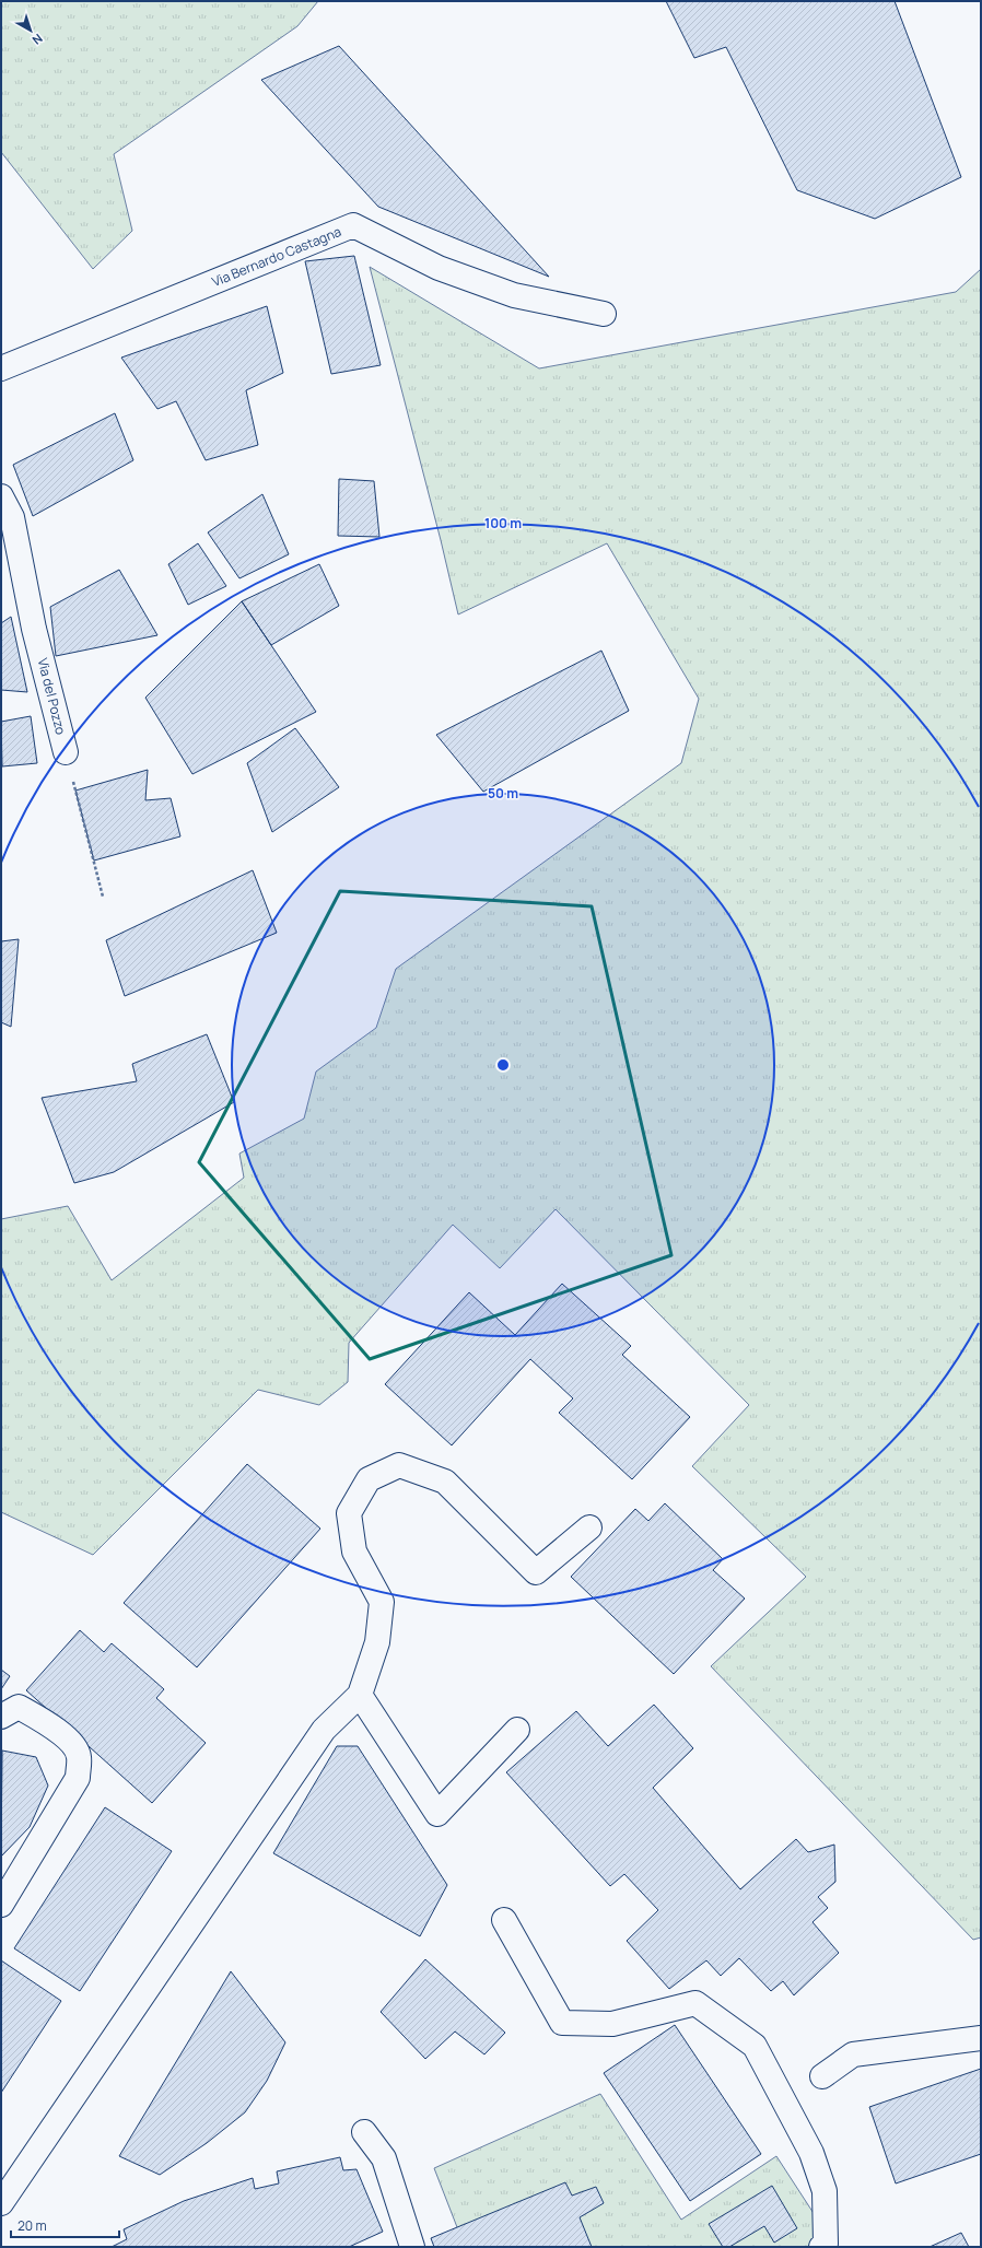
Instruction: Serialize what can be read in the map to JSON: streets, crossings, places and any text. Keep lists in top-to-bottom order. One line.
{"streets":{"street":["Via Bernardo Castagna","Via del Pozzo"]},"scale_bar":"20 m","north":"bottom right","rings":["100 m","50 m"]}
